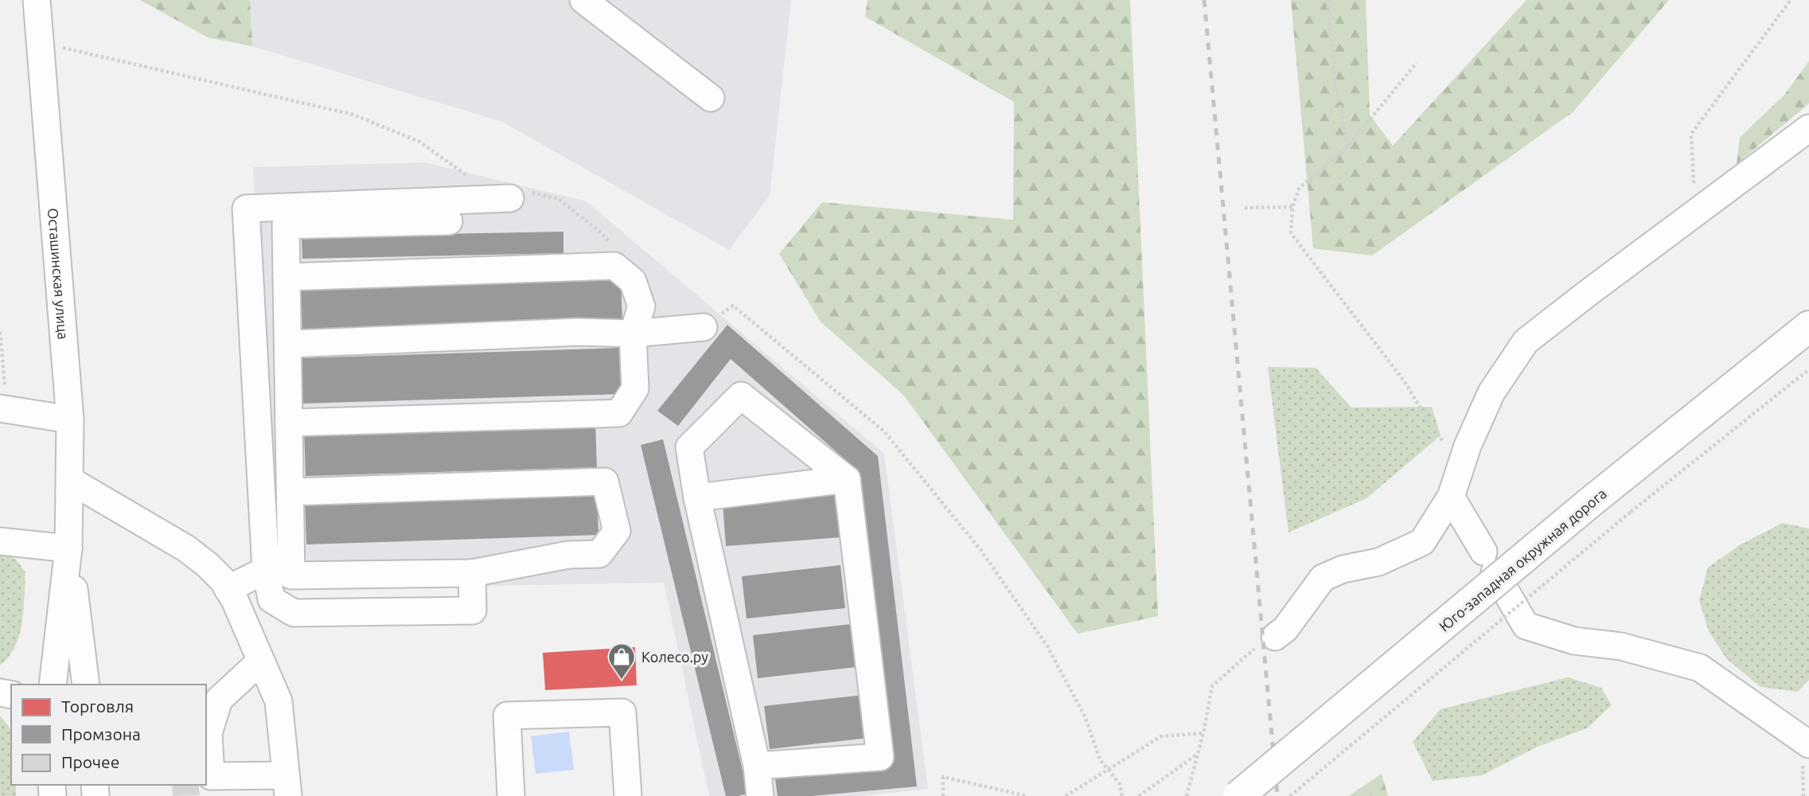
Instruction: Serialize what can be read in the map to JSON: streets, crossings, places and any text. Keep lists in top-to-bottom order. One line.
{"streets":{"highway":["Юго-западная окружная дорога"],"street":["Осташинская улица"]},"places":{"shop":["Колесо.ру"]},"legend":["Торговля","Промзона","Прочее"]}
